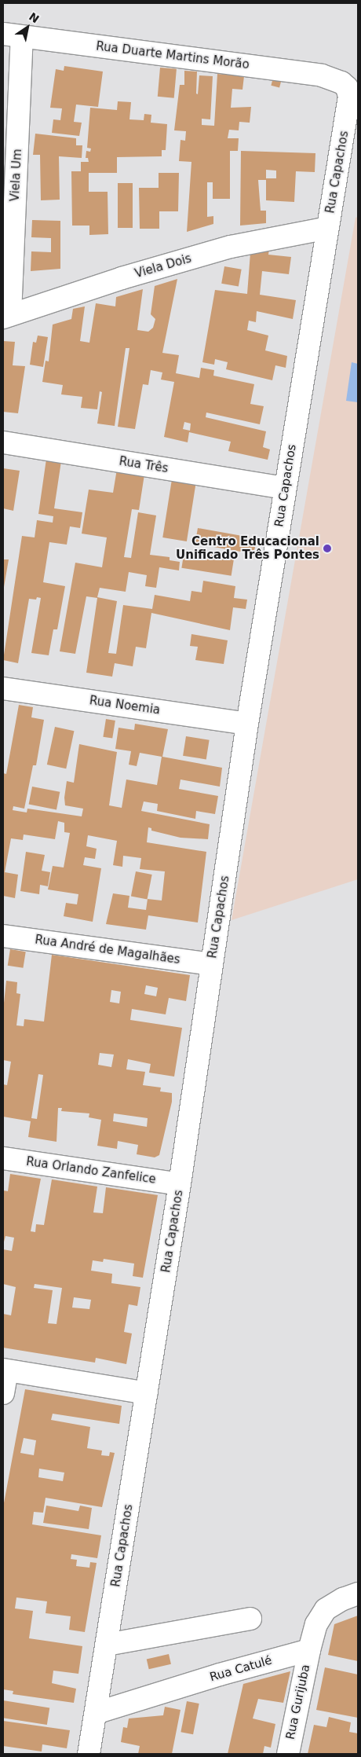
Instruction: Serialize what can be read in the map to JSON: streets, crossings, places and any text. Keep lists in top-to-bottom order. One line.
{"streets":{"street":["Rua Duarte Martins Morão","Rua Capachos","Viela Um","Viela Dois","Rua Três","Rua Noemia","Rua André de Magalhães","Rua Orlando Zanfelice","Rua Catulé","Rua Gurijuba"]},"crossings":[["Rua Duarte Martins Morão","Rua Capachos"],["Rua Duarte Martins Morão","Viela Um"],["Rua Capachos","Viela Dois"],["Rua Capachos","Rua Três"],["Rua Capachos","Rua Noemia"],["Rua Capachos","Rua André de Magalhães"],["Rua Capachos","Rua Orlando Zanfelice"],["Rua Capachos","Rua Catulé"],["Viela Um","Viela Dois"],["Rua Catulé","Rua Gurijuba"]],"places":["Centro Educacional Unificado Três Pontes"],"north":"top right"}
